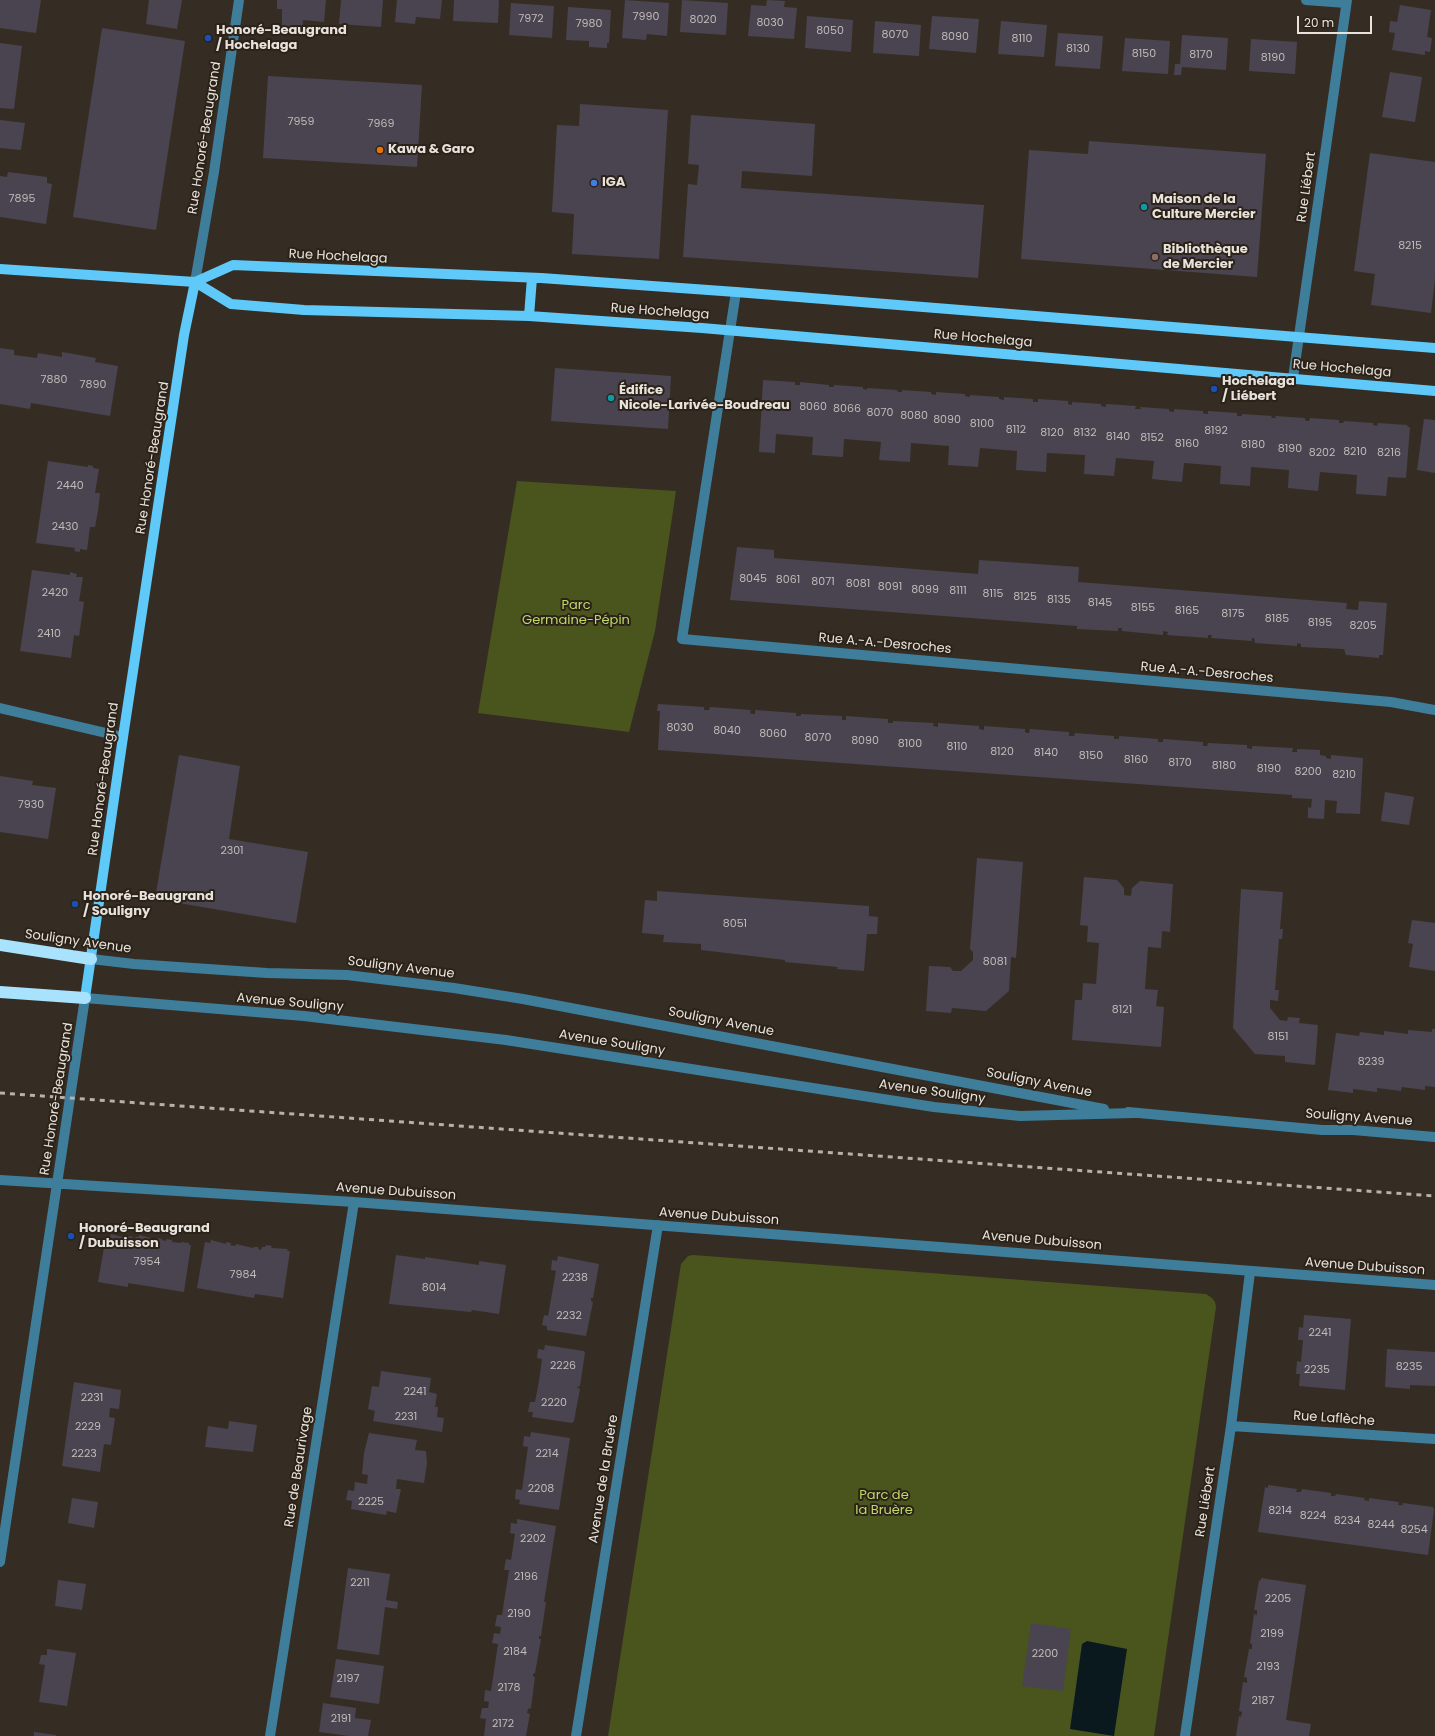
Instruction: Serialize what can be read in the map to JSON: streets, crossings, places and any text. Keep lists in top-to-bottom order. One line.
{"streets":{"highway":["Souligny Avenue"],"main road":["Rue Honoré-Beaugrand","Rue Hochelaga"],"street":["Rue Liébert","Rue A.-A.-Desroches","Avenue Souligny","Avenue Dubuisson","Rue Laflèche","Rue de Beaurivage","Avenue de la Bruère"]},"crossings":[["Rue Honoré-Beaugrand","Rue Hochelaga"],["Rue Honoré-Beaugrand","Souligny Avenue"],["Rue Honoré-Beaugrand","Avenue Souligny"],["Rue Honoré-Beaugrand","Avenue Dubuisson"],["Rue Liébert","Rue Hochelaga"],["Rue Liébert","Avenue Dubuisson"],["Rue Liébert","Rue Laflèche"],["Rue Hochelaga","Rue A.-A.-Desroches"],["Souligny Avenue","Avenue Souligny"],["Avenue Dubuisson","Rue de Beaurivage"],["Avenue Dubuisson","Avenue de la Bruère"]],"parks":["Parc Germaine-Pépin","Parc de la Bruère"],"places":["Honoré-Beaugrand / Hochelaga","Kawa & Garo","IGA","Maison de la Culture Mercier","Bibliothèque de Mercier","Hochelaga / Liébert","Édifice Nicole-Larivée-Boudreau","Honoré-Beaugrand / Souligny","Honoré-Beaugrand / Dubuisson"],"house_numbers":["7990","7972","8020","8030","7980","8050","8070","8090","8110","8130","8150","8170","8190","7959","7969","7895","8215","7880","7890","8060","8066","8070","8080","8090","8100","8112","8192","8120","8132","8140","8152","8160","8180","8190","8210","8202","8216","2440","2430","8045","8061","8071","8081","8091","8099","8111","2420","8115","8125","8135","8145","8155","8165","8175","8185","8195","8205","2410","8030","8040","8060","8070","8090","8100","8110","8120","8140","8150","8160","8170","8180","8190","8200","8210","7930","2301","8051","8081","8121","8151","8239","7954","7984","2238","8014","2232","2241","2226","8235","2235","2241","2231","2220","2231","2229","2223","2214","2208","2225","8214","8224","8234","8244","8254","2202","2196","2211","2205","2190","2199","2184","2200","2193","2197","2178","2187","2191","2172"],"scale_bar":"20 m"}
